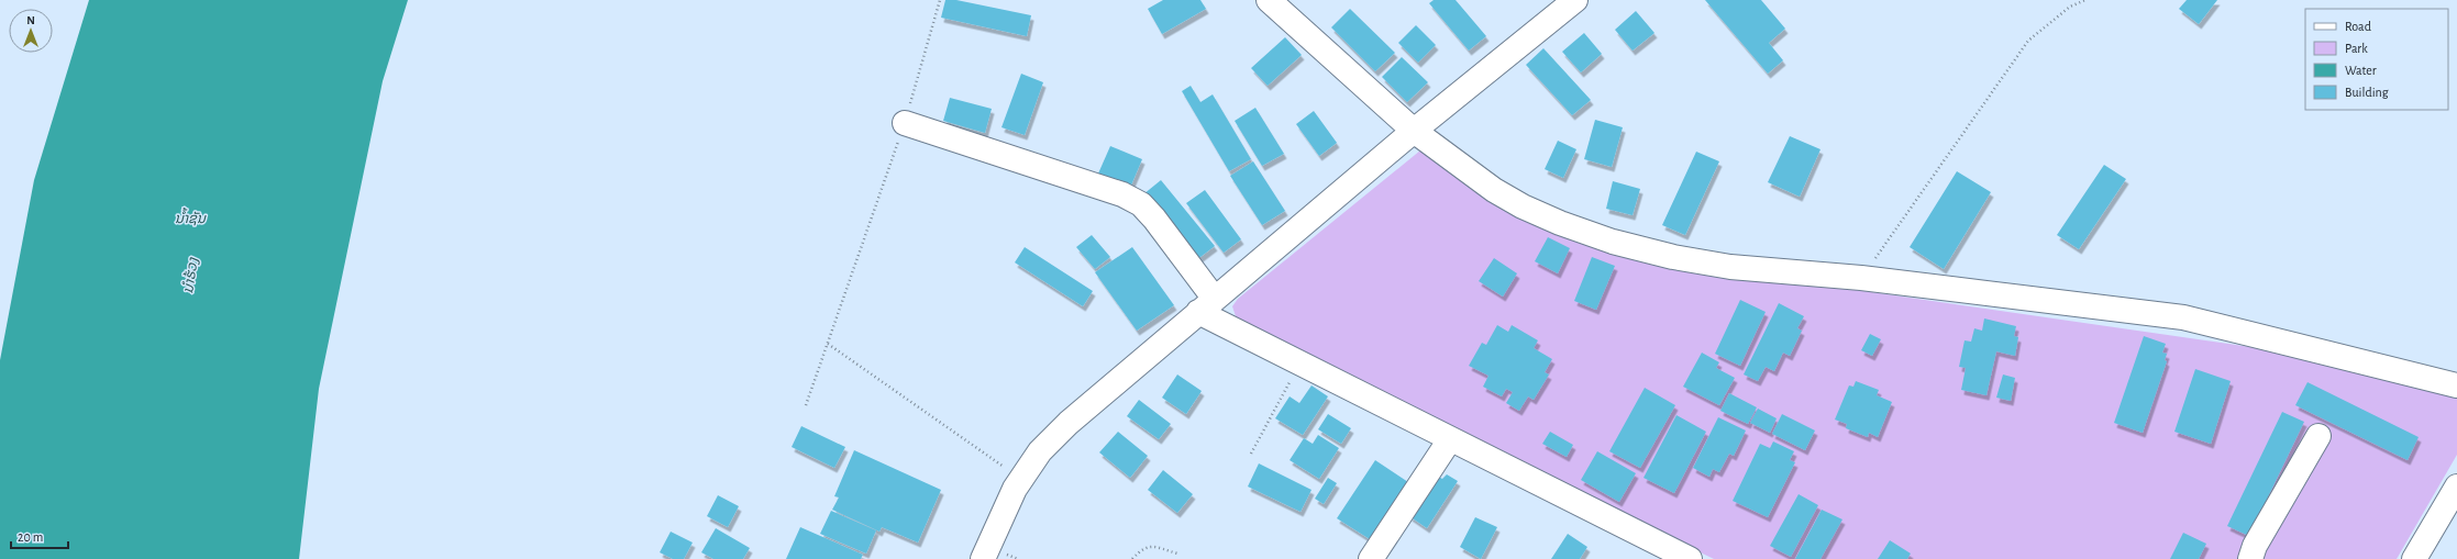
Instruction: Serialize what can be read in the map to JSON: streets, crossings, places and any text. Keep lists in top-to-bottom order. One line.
{"water":["ນ້ຳຊັນ","ນຳ້ຮວງ"],"legend":["Road","Park","Water","Building"],"scale_bar":"20 m","north":"top"}
